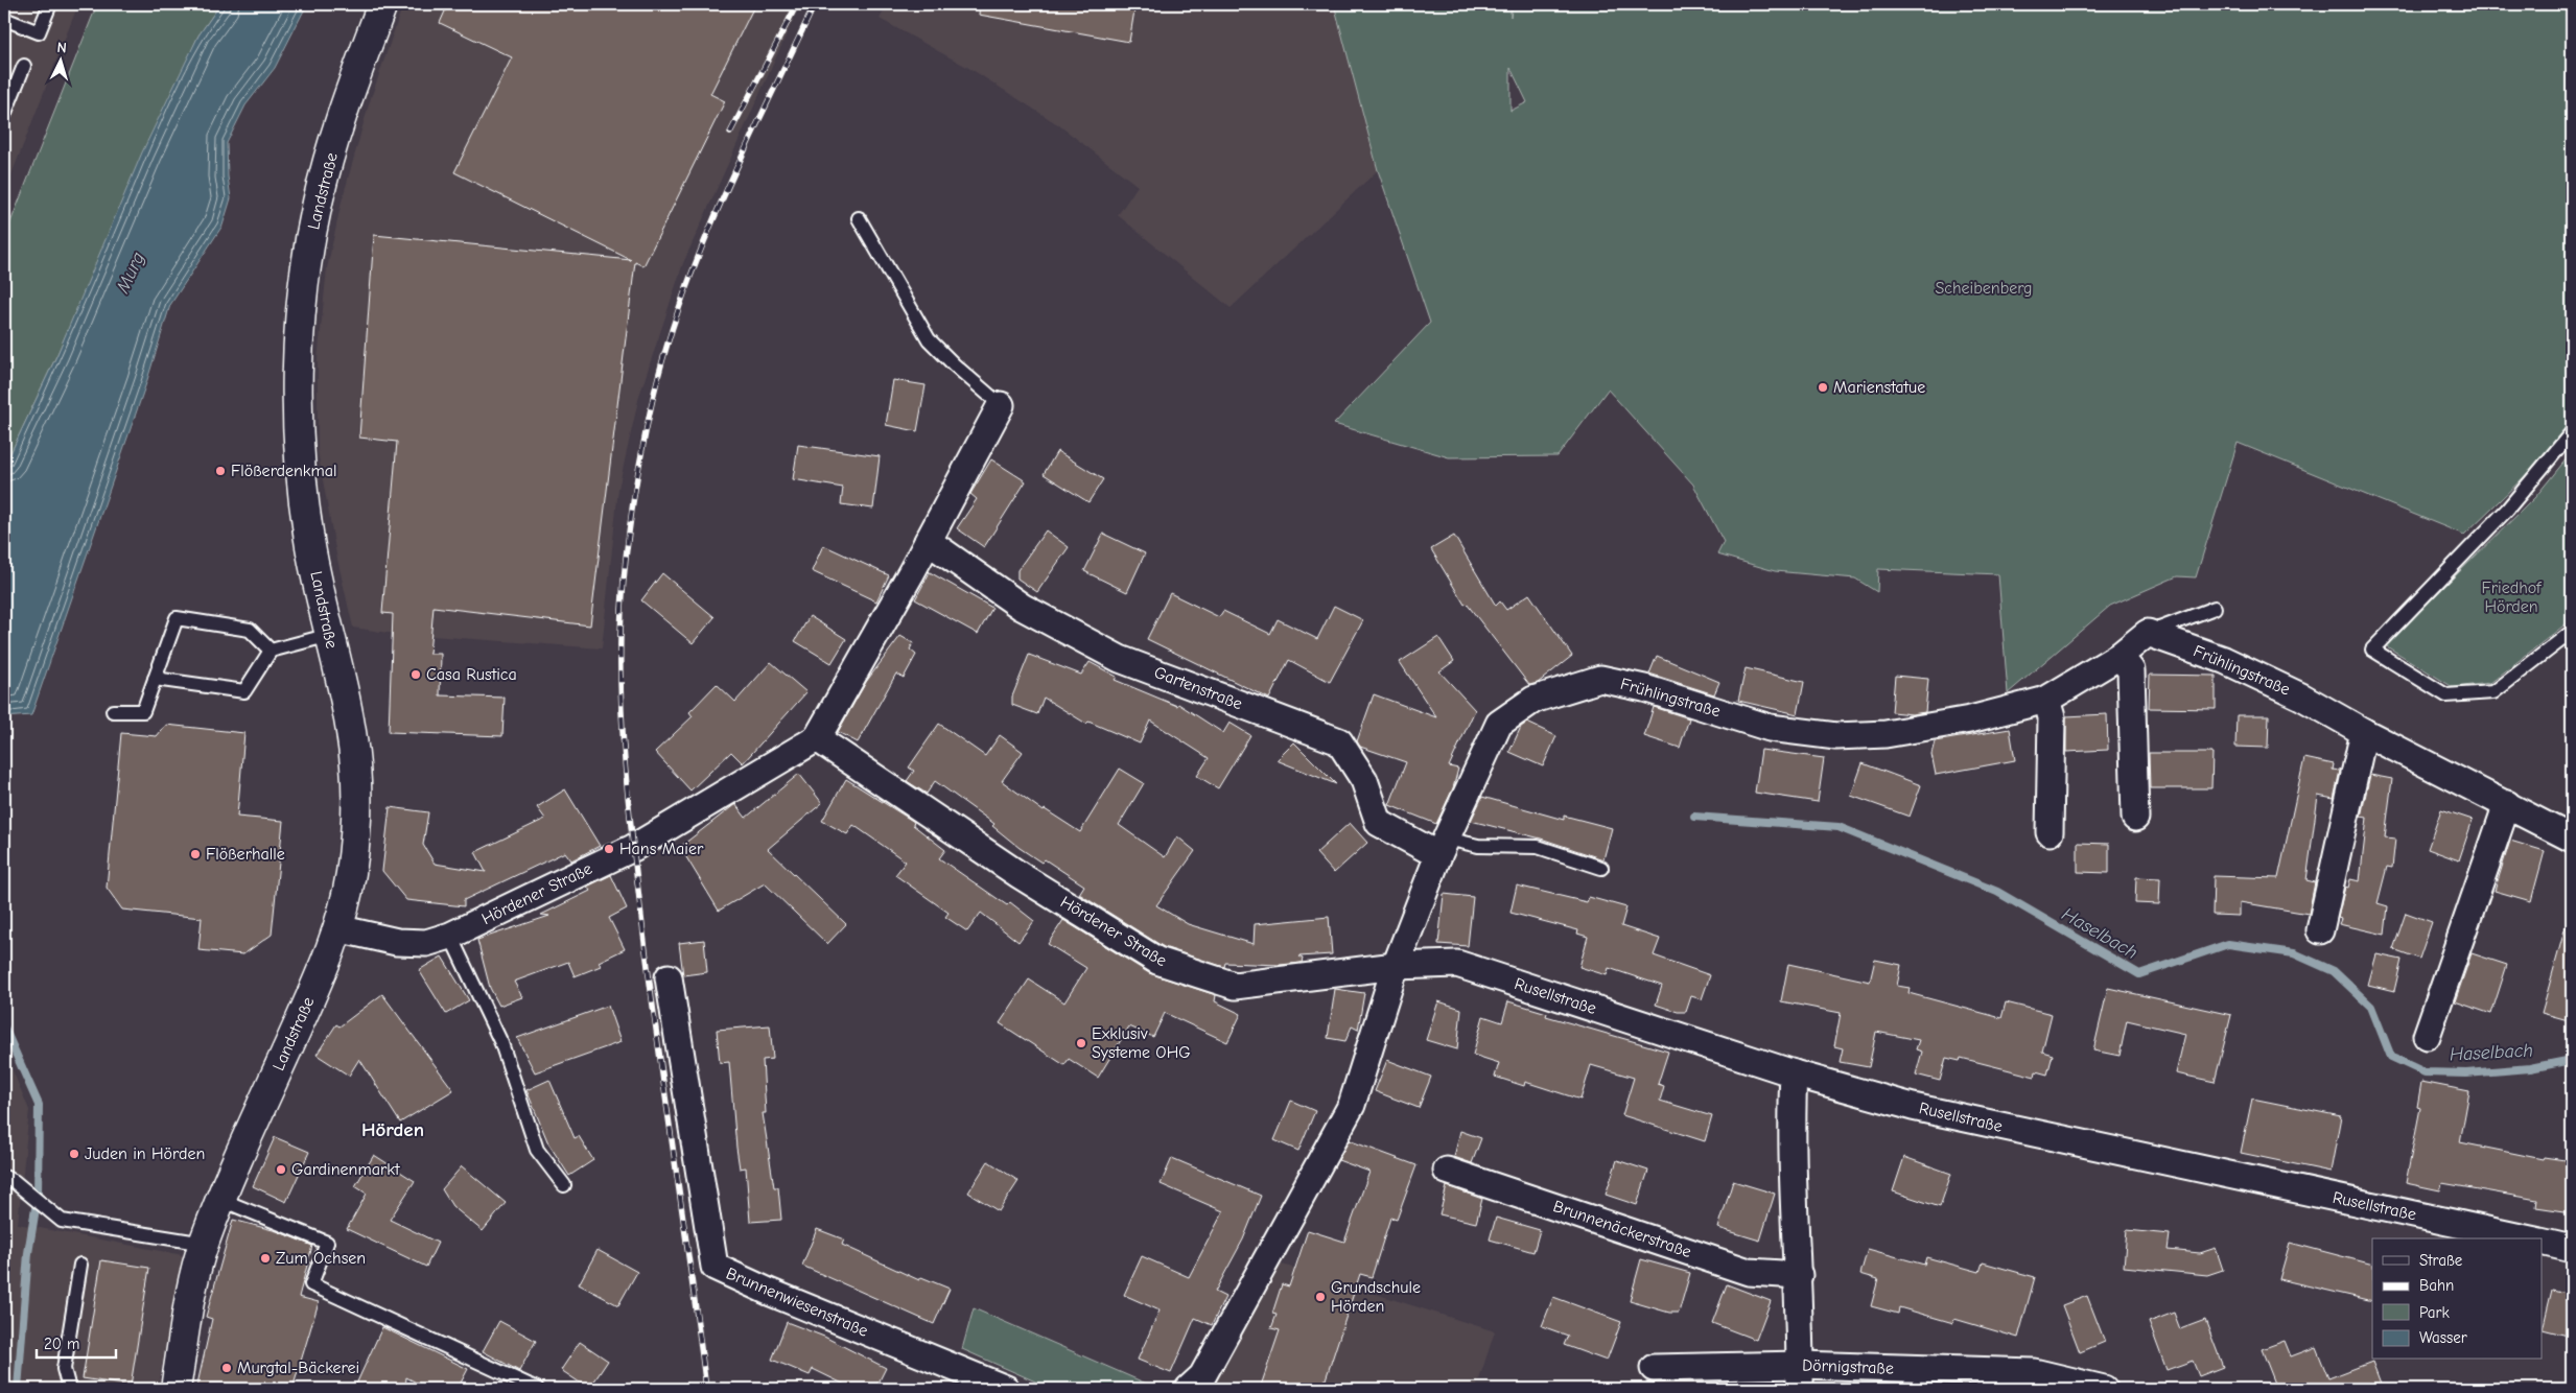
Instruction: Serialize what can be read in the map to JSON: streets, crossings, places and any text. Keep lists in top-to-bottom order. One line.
{"streets":{"street":["Landstraße","Frühlingstraße","Gartenstraße","Hördener Straße","Rusellstraße","Brunnenäckerstraße","Brunnenwiesenstraße","Dörnigstraße"]},"crossings":[["Landstraße","Hördener Straße"],["Frühlingstraße","Gartenstraße"],["Frühlingstraße","Hördener Straße"],["Frühlingstraße","Rusellstraße"],["Hördener Straße","Rusellstraße"]],"districts":["Hörden"],"water":["Murg","Haselbach"],"parks":["Scheibenberg","Friedhof Hörden"],"places":["Marienstatue","Flößerdenkmal","Casa Rustica","Hans Maier","Flößerhalle","Exklusiv Systeme OHG","Juden in Hörden","Gardinenmarkt","Zum Ochsen","Grundschule Hörden","Murgtal-Bäckerei"],"legend":["Straße","Bahn","Park","Wasser"],"scale_bar":"20 m","north":"top"}
